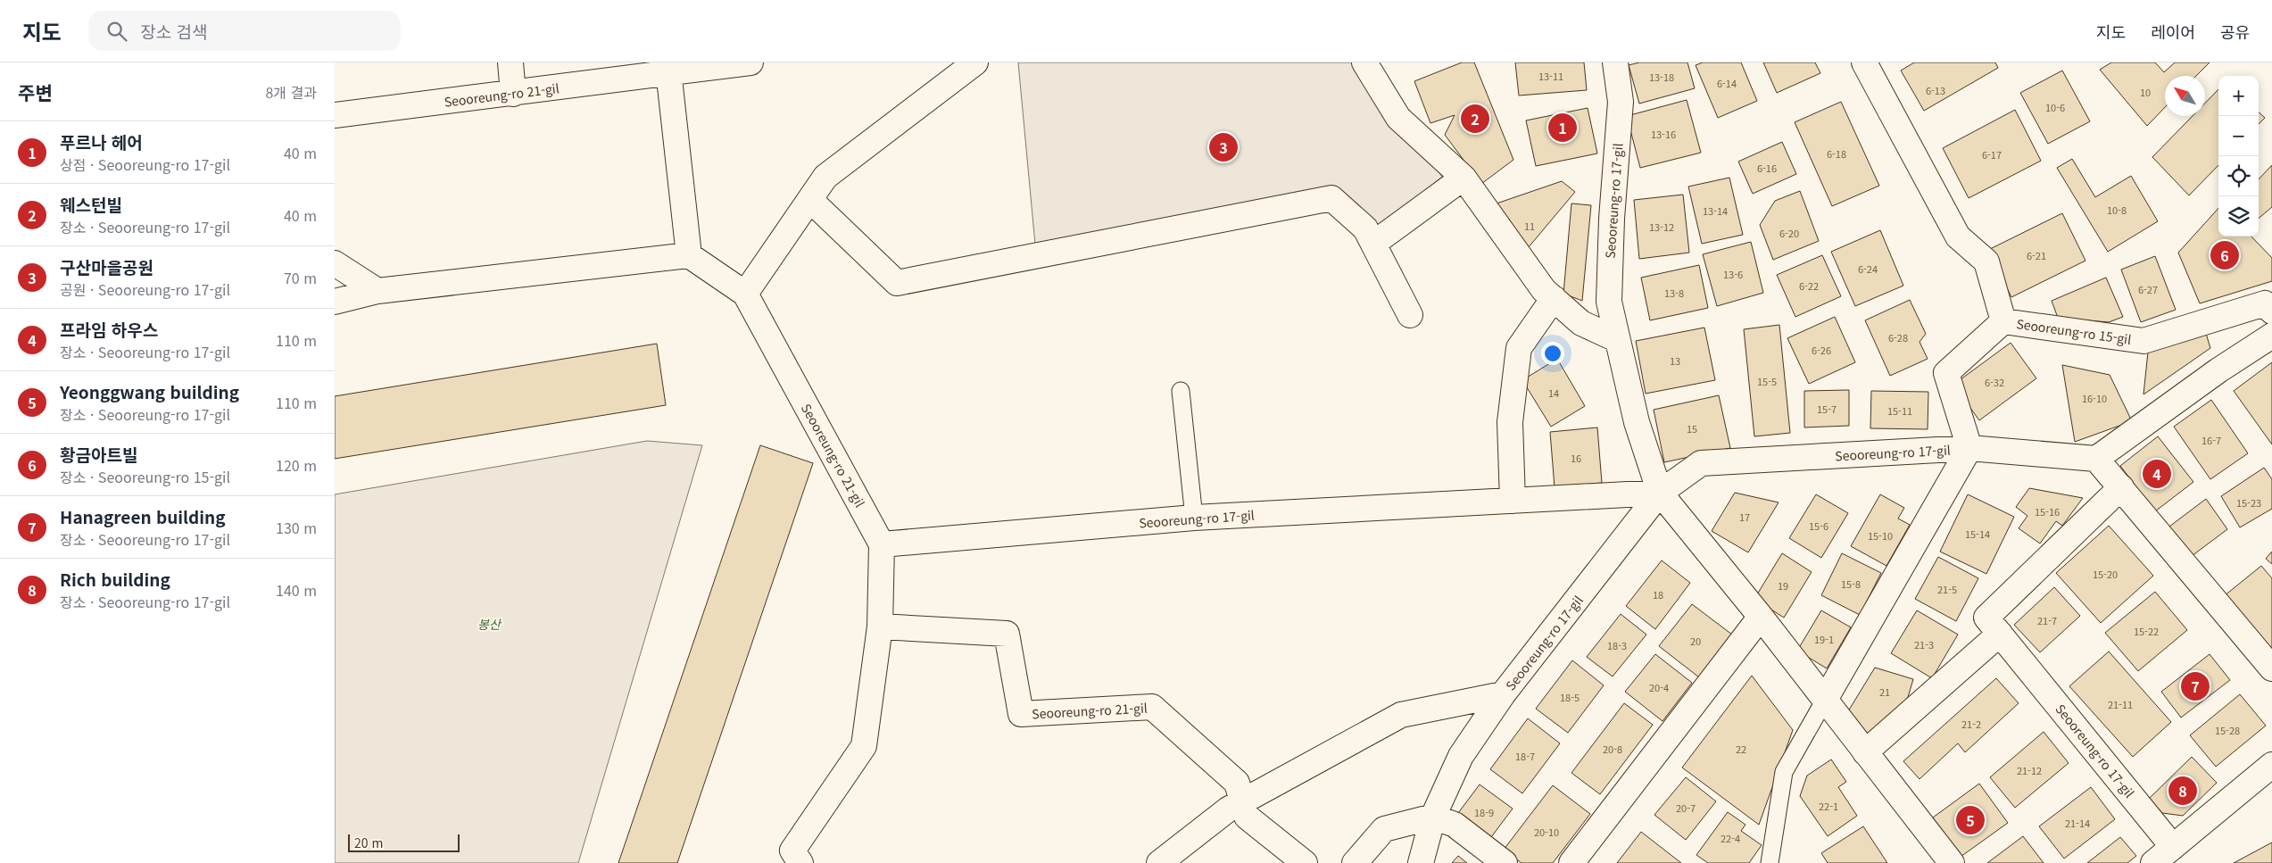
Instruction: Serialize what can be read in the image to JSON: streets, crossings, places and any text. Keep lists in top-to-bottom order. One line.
{"streets":{"street":["Seooreung-ro 21-gil","Seooreung-ro 17-gil","Seooreung-ro 15-gil"]},"crossings":[["Seooreung-ro 21-gil","Seooreung-ro 17-gil"]],"parks":["봉산"],"house_numbers":["13-11","13-18","6-14","6-13","10","10-6","13-16","6-18","6-17","6-16","10-8","13-14","11","13-12","6-20","6-21","6-24","13-6","6-22","6-27","13-8","6-28","6-26","13","15-5","6-32","14","16-10","15-7","15-11","15","16-7","16","15-23","15-16","17","15-6","15-14","15-10","15-20","15-8","19","21-5","18","21-7","15-22","19-1","20","21-3","18-3","20-4","21","18-5","21-11","21-2","15-28","20-8","22","18-7","21-12","22-1","20-7","18-9","21-14","20-10","22-4"],"scale_bar":"20 m","north":"top left","page":{"header":"지도","search":"장소 검색","nav":["지도","레이어","공유"],"heading":["주변","8개 결과"],"map_buttons":["+","−"],"pins":["2","1","3","6","4","7","8","5"],"list":[{"mark":"1","name":"푸르나 헤어","note":"상점 · Seooreung-ro 17-gil","value":"40 m"},{"mark":"2","name":"웨스턴빌","note":"장소 · Seooreung-ro 17-gil","value":"40 m"},{"mark":"3","name":"구산마을공원","note":"공원 · Seooreung-ro 17-gil","value":"70 m"},{"mark":"4","name":"프라임 하우스","note":"장소 · Seooreung-ro 17-gil","value":"110 m"},{"mark":"5","name":"Yeonggwang building","note":"장소 · Seooreung-ro 17-gil","value":"110 m"},{"mark":"6","name":"황금아트빌","note":"장소 · Seooreung-ro 15-gil","value":"120 m"},{"mark":"7","name":"Hanagreen building","note":"장소 · Seooreung-ro 17-gil","value":"130 m"},{"mark":"8","name":"Rich building","note":"장소 · Seooreung-ro 17-gil","value":"140 m"}],"scale":"20 m"}}
